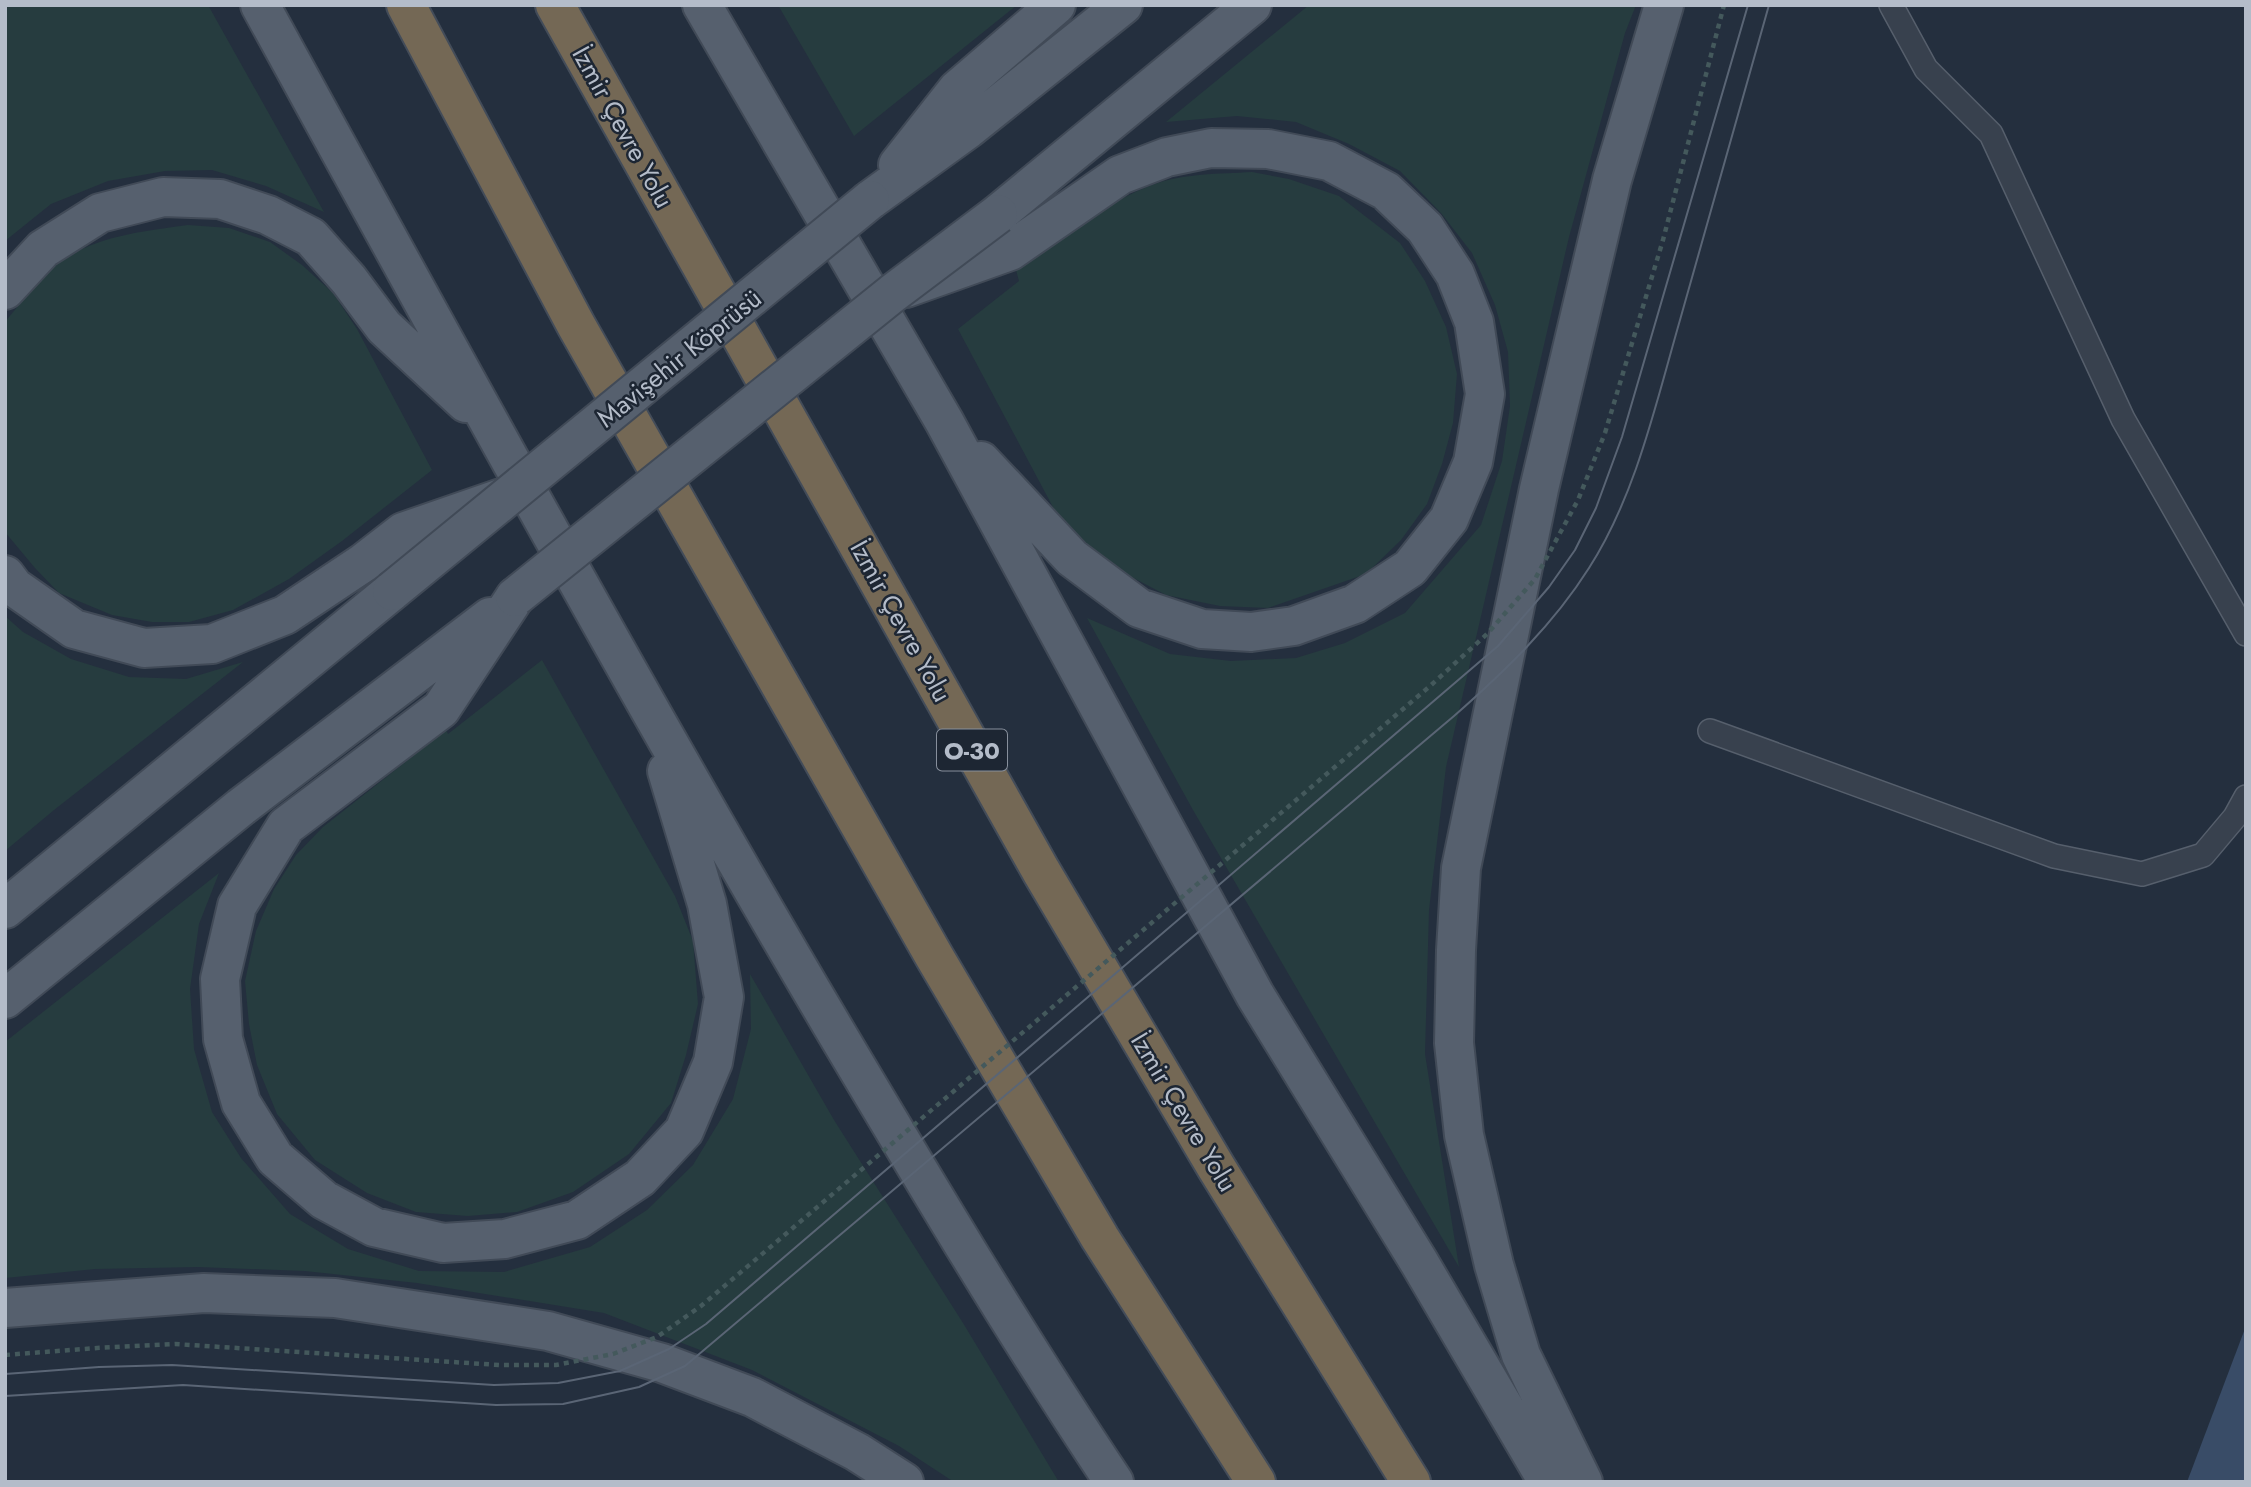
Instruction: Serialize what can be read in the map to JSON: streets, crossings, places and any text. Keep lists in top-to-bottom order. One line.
{"streets":{"highway":["İzmir Çevre Yolu","O-30"],"main road":["Mavişehir Köprüsü"]}}
